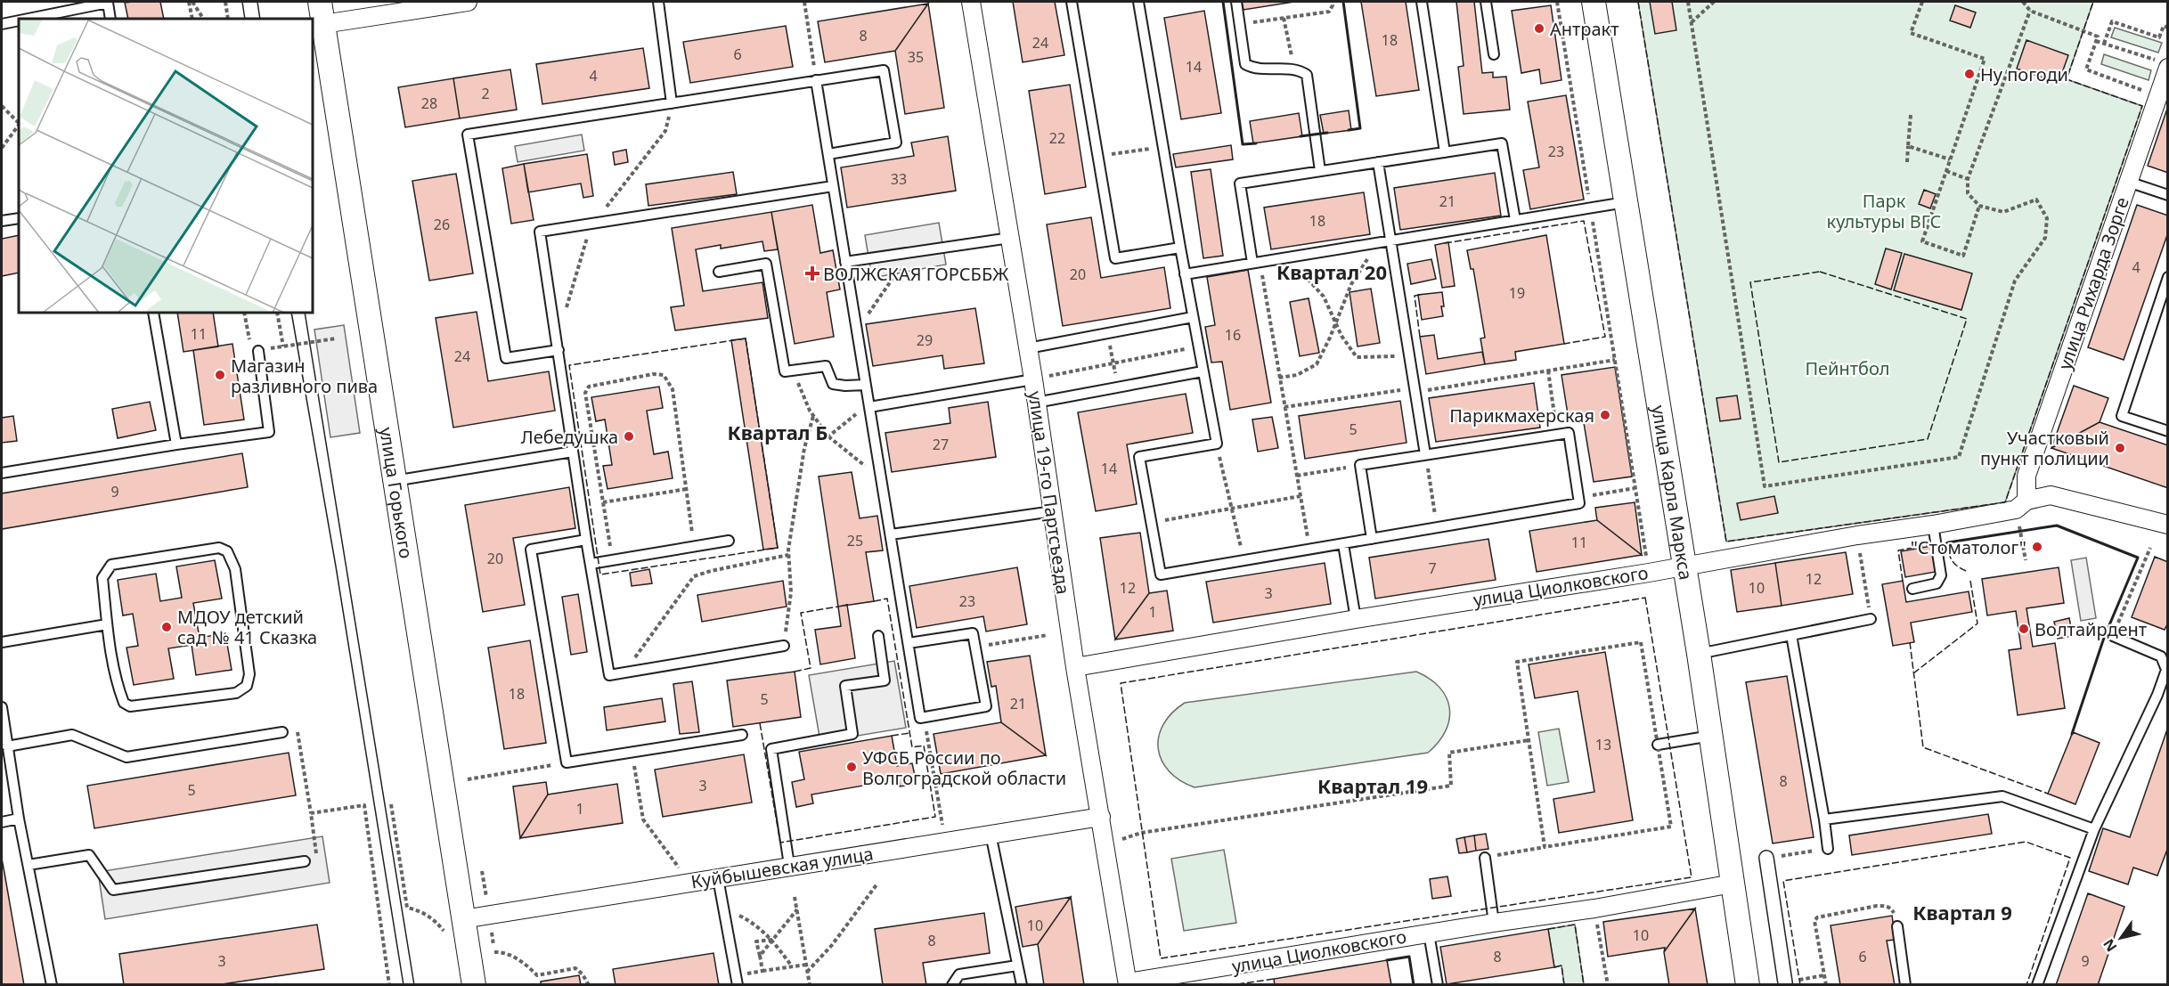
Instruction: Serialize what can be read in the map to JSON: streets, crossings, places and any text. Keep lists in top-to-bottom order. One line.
{"streets":{"street":["улица Рихарда Зорге","улица 19-го Партсъезда","улица Карла Маркса","улица Горького","улица Циолковского","Куйбышевская улица"]},"crossings":[["улица Рихарда Зорге","улица Циолковского"],["улица 19-го Партсъезда","улица Циолковского"],["улица 19-го Партсъезда","Куйбышевская улица"],["улица Карла Маркса","улица Циолковского"],["улица Горького","Куйбышевская улица"]],"districts":["Квартал 20","Квартал Б","Квартал 19","Квартал 9"],"parks":["Парк культуры ВГС","Пейнтбол"],"places":{"other":["Антракт","Ну погоди","Магазин разливного пива","Парикмахерская","Лебедушка","Участковый пункт полиции","\"Стоматолог\"","МДОУ детский сад № 41 Сказка","Волтайрдент","УФСБ России по Волгоградской области"],"health":["ВОЛЖСКАЯ ГОРСББЖ"]},"house_numbers":["8","18","24","6","35","14","4","2","28","22","23","33","21","18","26","4","20","19","11","16","29","24","5","27","14","9","25","11","20","7","12","12","10","3","23","1","18","5","21","13","8","3","5","1","10","10","8","8","6","3","9"],"north":"bottom left"}
